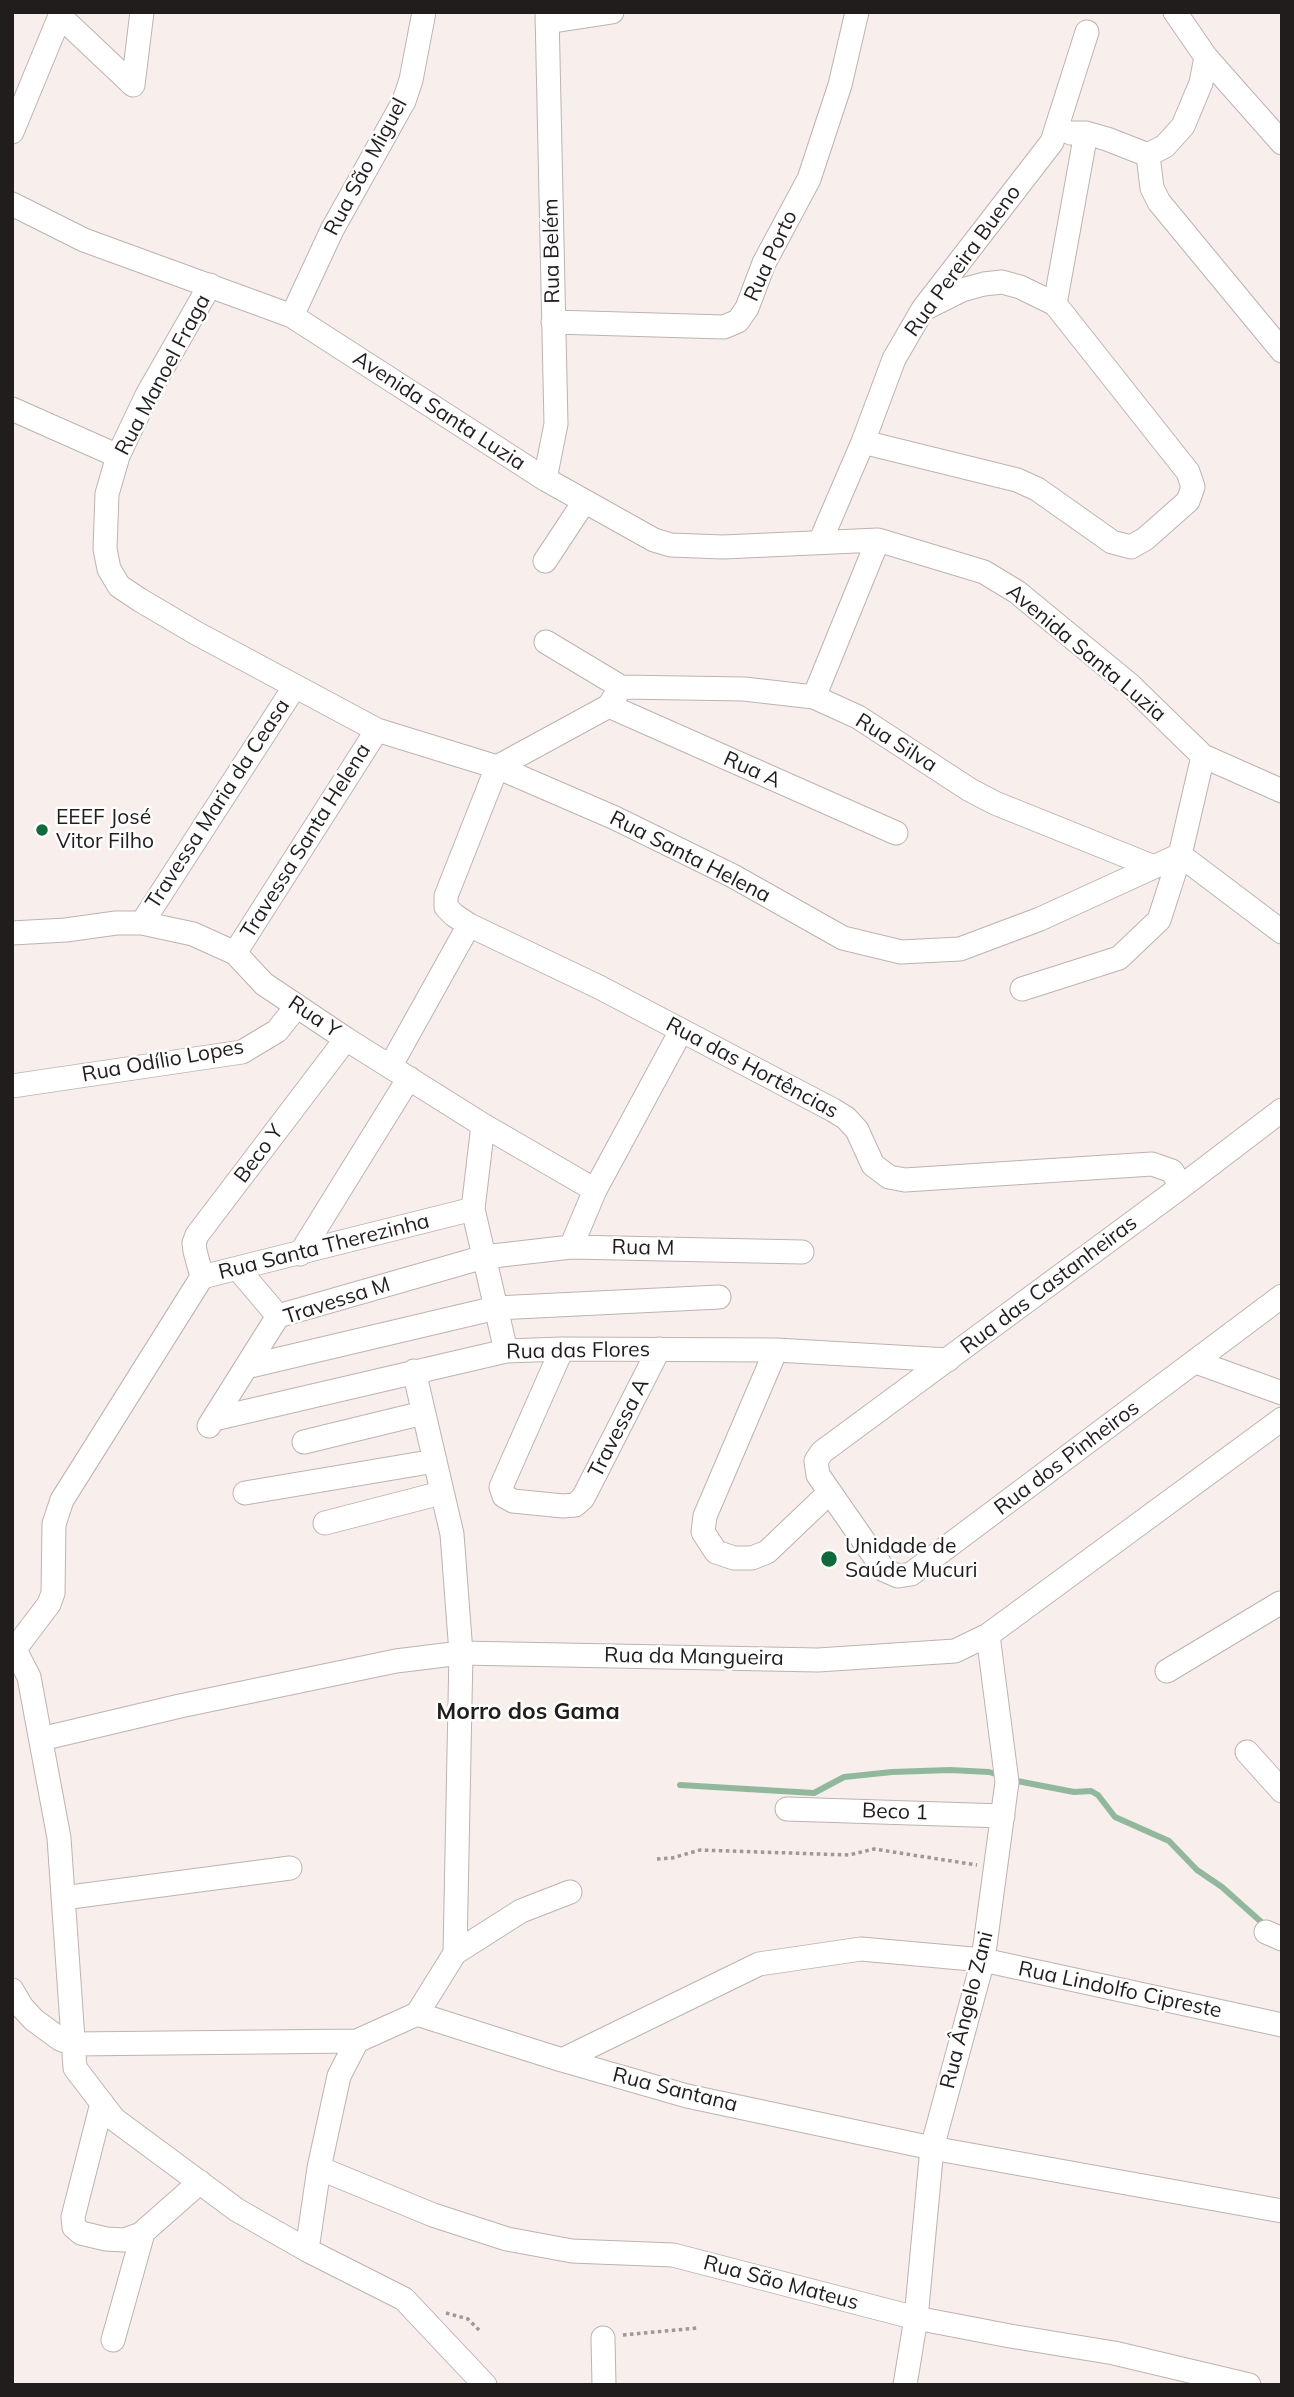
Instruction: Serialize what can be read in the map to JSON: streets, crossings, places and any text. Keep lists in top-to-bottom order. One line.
{"streets":{"street":["Rua São Miguel","Rua Belém","Rua Porto","Rua Pereira Bueno","Rua Manoel Fraga","Avenida Santa Luzia","Rua Silva","Rua A","Travessa Maria da Ceasa","Travessa Santa Helena","Rua Santa Helena","Rua Y","Rua Odílio Lopes","Rua das Hortências","Beco Y","Rua Santa Therezinha","Rua M","Rua das Castanheiras","Travessa M","Rua das Flores","Travessa A","Rua dos Pinheiros","Rua da Mangueira","Beco 1","Rua Lindolfo Cipreste","Rua Ângelo Zani","Rua Santana","Rua São Mateus"]},"crossings":[["Rua São Miguel","Avenida Santa Luzia"],["Rua Belém","Rua Porto"],["Rua Belém","Avenida Santa Luzia"],["Rua Pereira Bueno","Avenida Santa Luzia"],["Rua Manoel Fraga","Avenida Santa Luzia"],["Rua Manoel Fraga","Rua Santa Helena"],["Rua Silva","Rua A"],["Rua Silva","Rua Santa Helena"],["Travessa Maria da Ceasa","Rua Santa Helena"],["Travessa Maria da Ceasa","Rua Y"],["Travessa Santa Helena","Rua Santa Helena"],["Travessa Santa Helena","Rua Y"],["Rua Y","Rua Odílio Lopes"],["Rua Y","Beco Y"],["Rua das Hortências","Rua das Castanheiras"],["Beco Y","Rua Santa Therezinha"],["Rua M","Travessa M"],["Rua das Castanheiras","Rua das Flores"],["Rua das Castanheiras","Rua dos Pinheiros"],["Travessa M","Rua das Flores"],["Rua das Flores","Travessa A"],["Rua da Mangueira","Rua Ângelo Zani"],["Beco 1","Rua Ângelo Zani"],["Rua Lindolfo Cipreste","Rua Ângelo Zani"],["Rua Lindolfo Cipreste","Rua Santana"],["Rua Ângelo Zani","Rua Santana"],["Rua Ângelo Zani","Rua São Mateus"]],"districts":["Morro dos Gama"],"places":["EEEF José Vitor Filho","Unidade de Saúde Mucuri"]}
